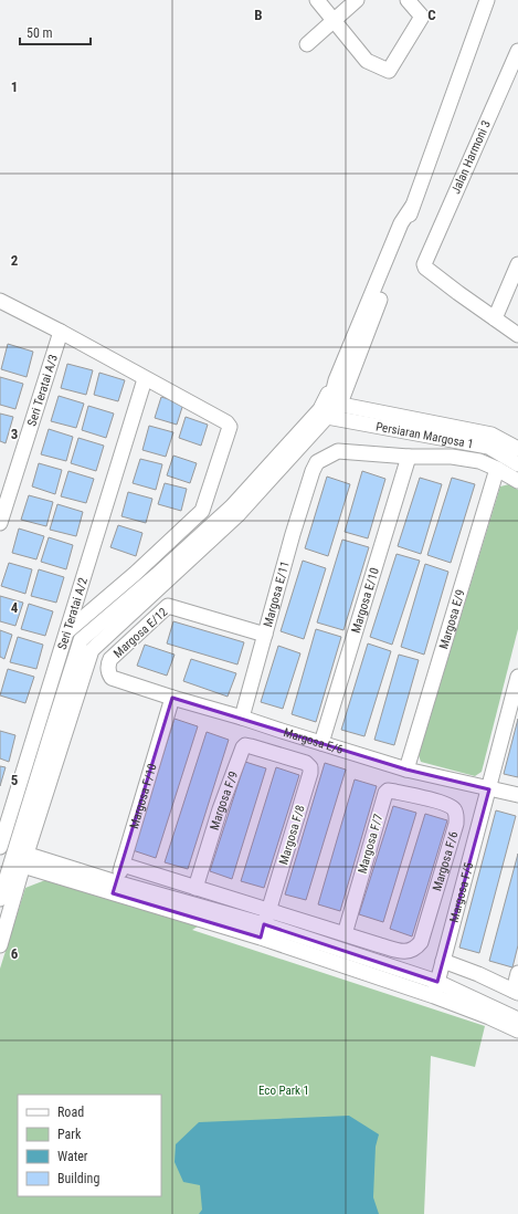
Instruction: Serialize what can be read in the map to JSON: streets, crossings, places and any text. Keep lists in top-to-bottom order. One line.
{"streets":{"street":["Jalan Harmoni 3","Seri Teratai A/3","Persiaran Margosa 1","Margosa E/11","Margosa E/10","Seri Teratai A/2","Margosa E/9","Margosa E/12","Margosa E/6","Margosa F/10","Margosa F/9","Margosa F/8","Margosa F/7","Margosa F/6","Margosa F/5"]},"crossings":[["Margosa E/11","Margosa E/10"],["Margosa E/11","Margosa E/12"],["Margosa E/11","Margosa E/6"],["Margosa E/10","Margosa E/6"],["Margosa E/9","Margosa E/6"],["Margosa E/12","Margosa E/6"],["Margosa E/6","Margosa F/10"],["Margosa E/6","Margosa F/5"],["Margosa F/9","Margosa F/8"],["Margosa F/7","Margosa F/6"]],"parks":["Eco Park 1"],"legend":["Road","Park","Water","Building"],"scale_bar":"50 m","grid":{"columns":["B","C"],"rows":["1","2","3","4","5","6"]}}
